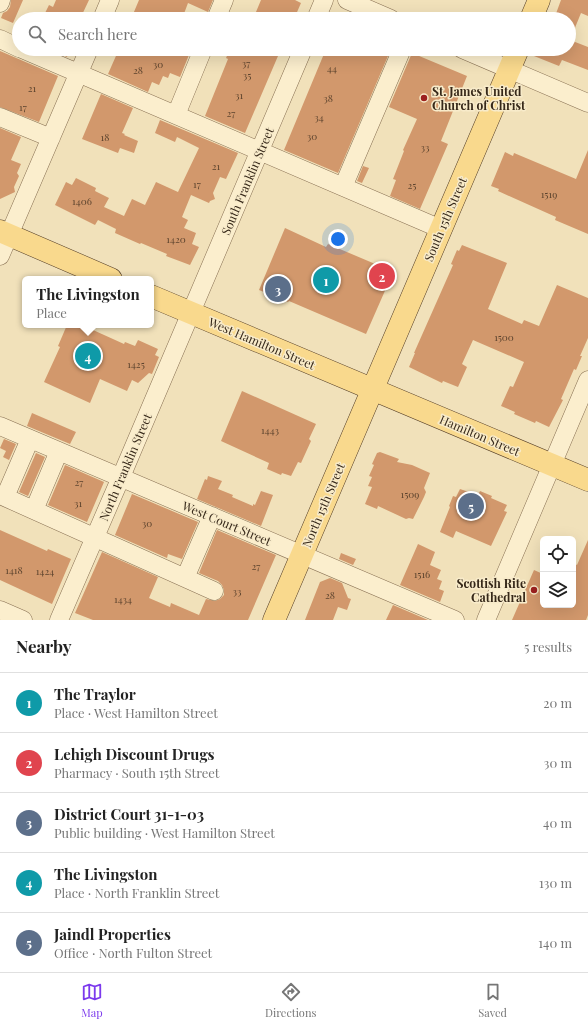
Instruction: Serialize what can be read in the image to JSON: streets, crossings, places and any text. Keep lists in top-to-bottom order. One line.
{"streets":{"main road":["South 15th Street","West Hamilton Street","Hamilton Street","North 15th Street"],"street":["South Franklin Street","North Franklin Street","West Court Street"]},"crossings":[["South Franklin Street","West Hamilton Street"],["South Franklin Street","North Franklin Street"],["South 15th Street","West Hamilton Street"],["South 15th Street","Hamilton Street"],["South 15th Street","North 15th Street"],["West Hamilton Street","Hamilton Street"],["West Hamilton Street","North Franklin Street"],["West Hamilton Street","North 15th Street"],["Hamilton Street","North 15th Street"],["North Franklin Street","West Court Street"],["North 15th Street","West Court Street"]],"places":["St. James United Church of Christ","Scottish Rite Cathedral"],"house_numbers":["37","30","44","28","35","21","31","38","17","27","34","30","18","33","21","17","25","1519","1406","1420","1500","1425","1443","27","1509","31","30","27","1418","1424","1516","33","28","1434"],"page":{"search":"Search here","pins":["2","1","3","4","5"],"popup":["The Livingston","Place"],"heading":["Nearby","5 results"],"list":[{"mark":"1","name":"The Traylor","note":"Place · West Hamilton Street","value":"20 m"},{"mark":"2","name":"Lehigh Discount Drugs","note":"Pharmacy · South 15th Street","value":"30 m"},{"mark":"3","name":"District Court 31-1-03","note":"Public building · West Hamilton Street","value":"40 m"},{"mark":"4","name":"The Livingston","note":"Place · North Franklin Street","value":"130 m"},{"mark":"5","name":"Jaindl Properties","note":"Office · North Fulton Street","value":"140 m"}],"nav":["Map","Directions","Saved"]}}
